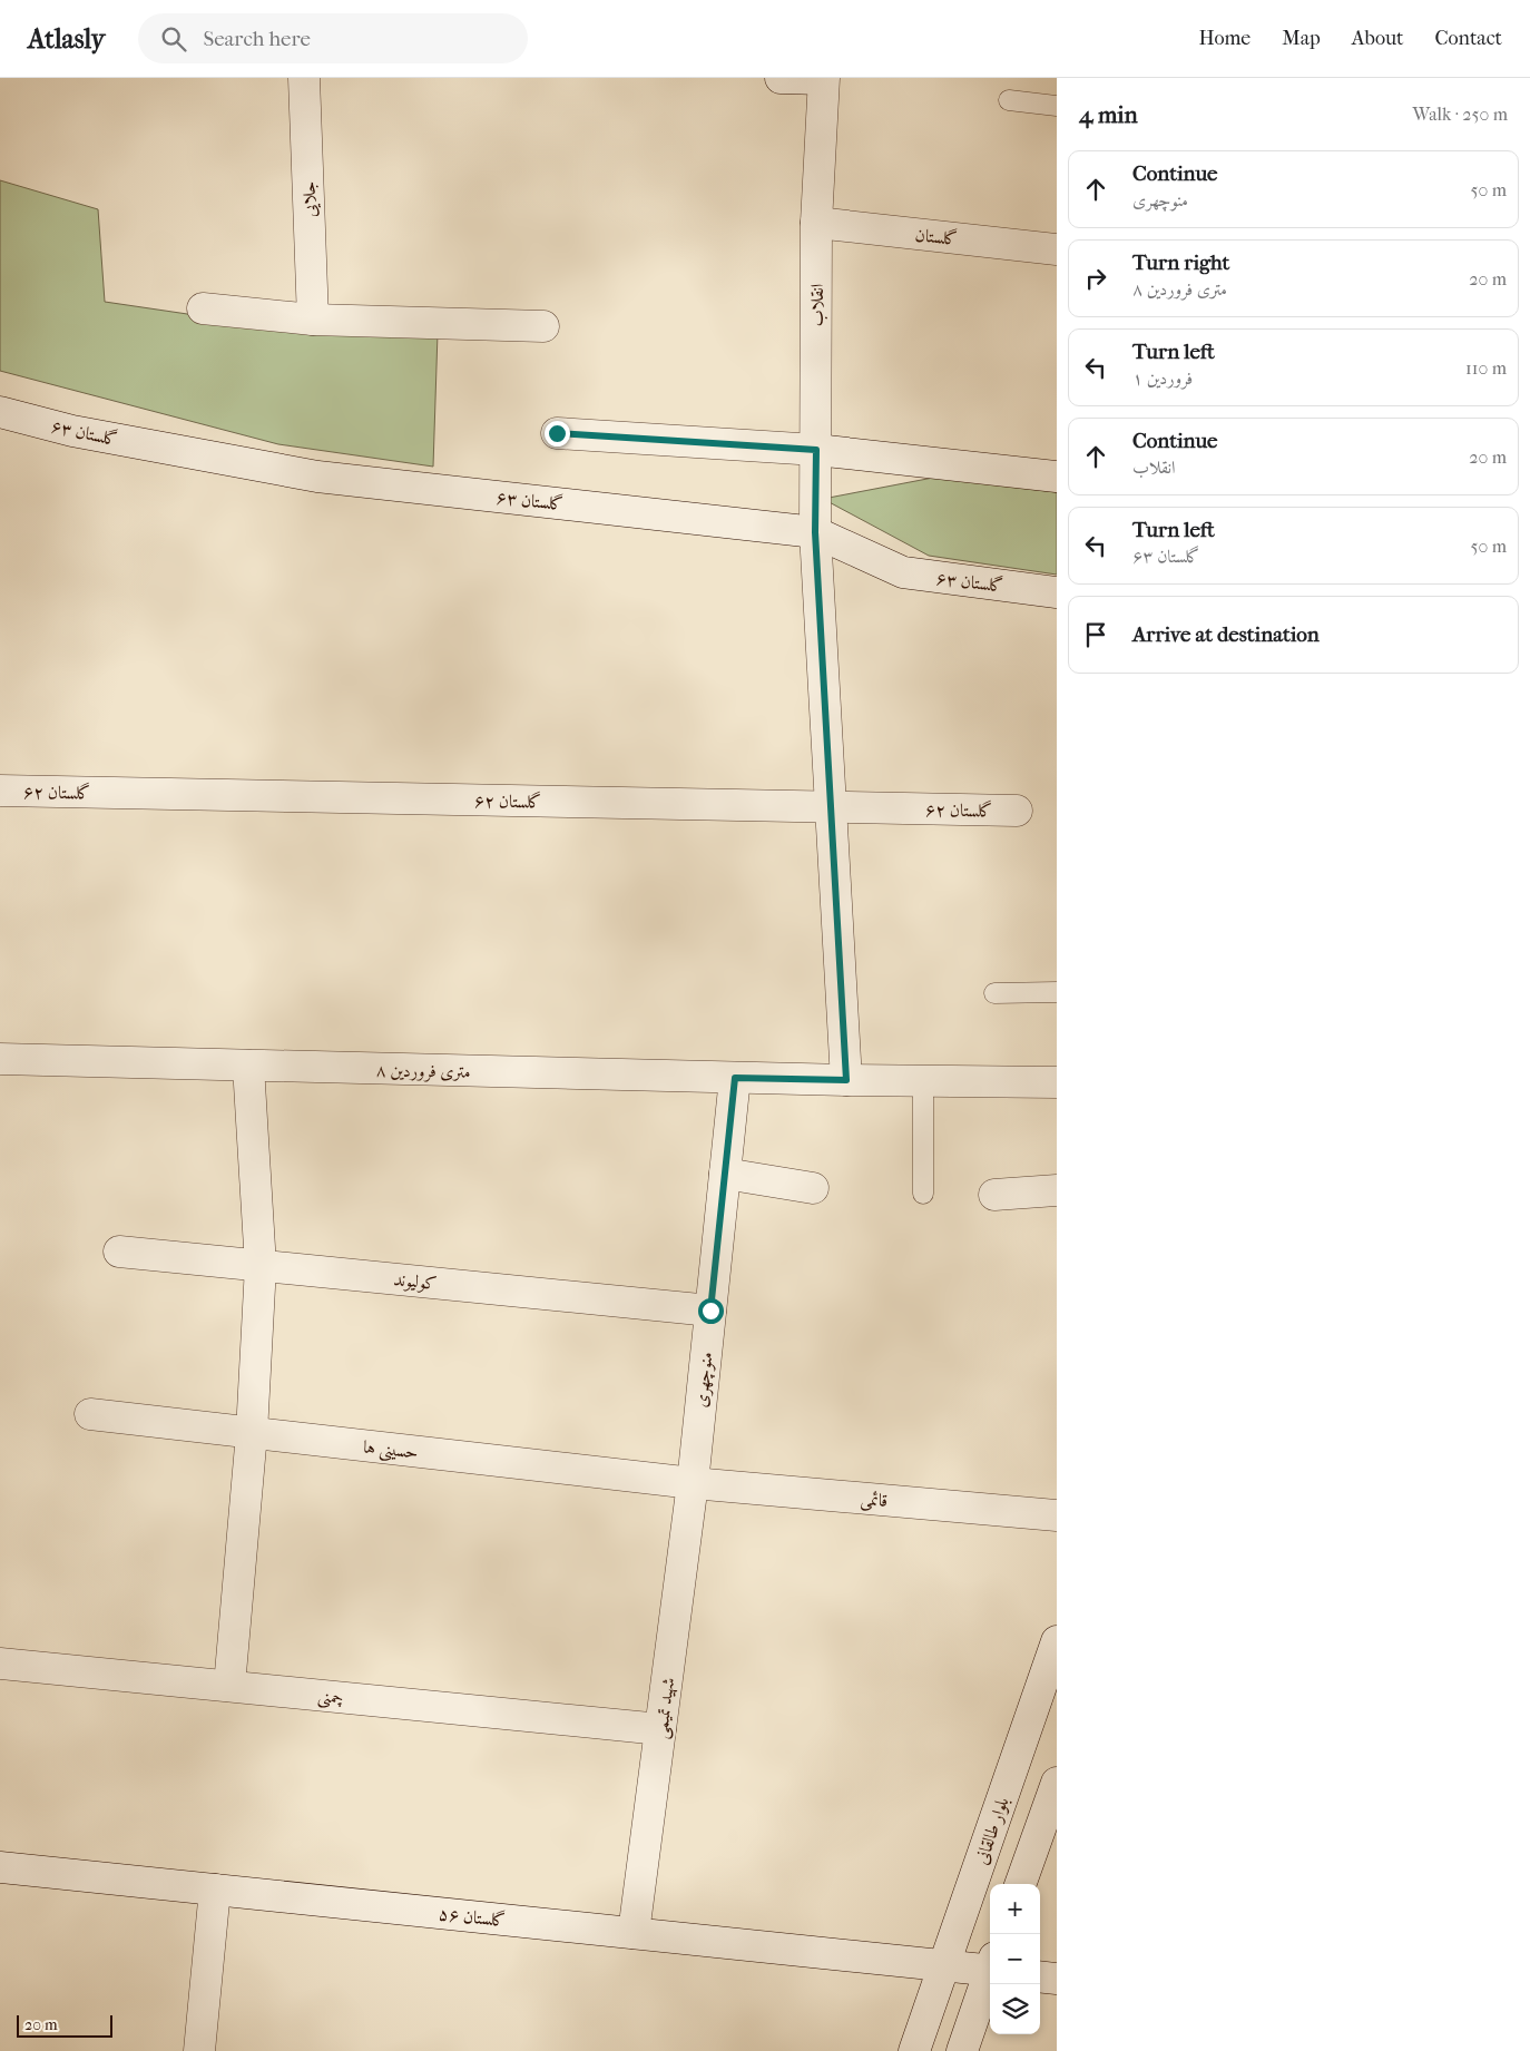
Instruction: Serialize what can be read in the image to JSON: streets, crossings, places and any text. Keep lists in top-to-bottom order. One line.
{"streets":{"street":["جلایی","گلستان","انقلاب","گلستان ۶۳","گلستان ۶۲","۸ متری فروردین","کولیوند","منوچهری","حسینی ها","قائمی","چمنی","شهید تمیمی","بلوار طالقانی","گلستان ۵۶"]},"crossings":[["گلستان","انقلاب"],["انقلاب","گلستان ۶۳"],["انقلاب","گلستان ۶۲"],["انقلاب","۸ متری فروردین"],["۸ متری فروردین","منوچهری"],["کولیوند","منوچهری"],["منوچهری","حسینی ها"],["منوچهری","قائمی"],["منوچهری","شهید تمیمی"],["حسینی ها","قائمی"],["حسینی ها","شهید تمیمی"],["قائمی","شهید تمیمی"],["چمنی","شهید تمیمی"],["شهید تمیمی","گلستان ۵۶"],["بلوار طالقانی","گلستان ۵۶"]],"scale_bar":"20 m","page":{"header":"Atlasly","search":"Search here","nav":["Home","Map","About","Contact"],"heading":["4 min","Walk · 250 m"],"list":[["Continue","منوچهری","50 m"],["Turn right","۸ متری فروردین","20 m"],["Turn left","فروردین ۱","110 m"],["Continue","انقلاب","20 m"],["Turn left","گلستان ۶۳","50 m"],"Arrive at destination"],"map_buttons":["+","−"],"scale":"20 m"}}
